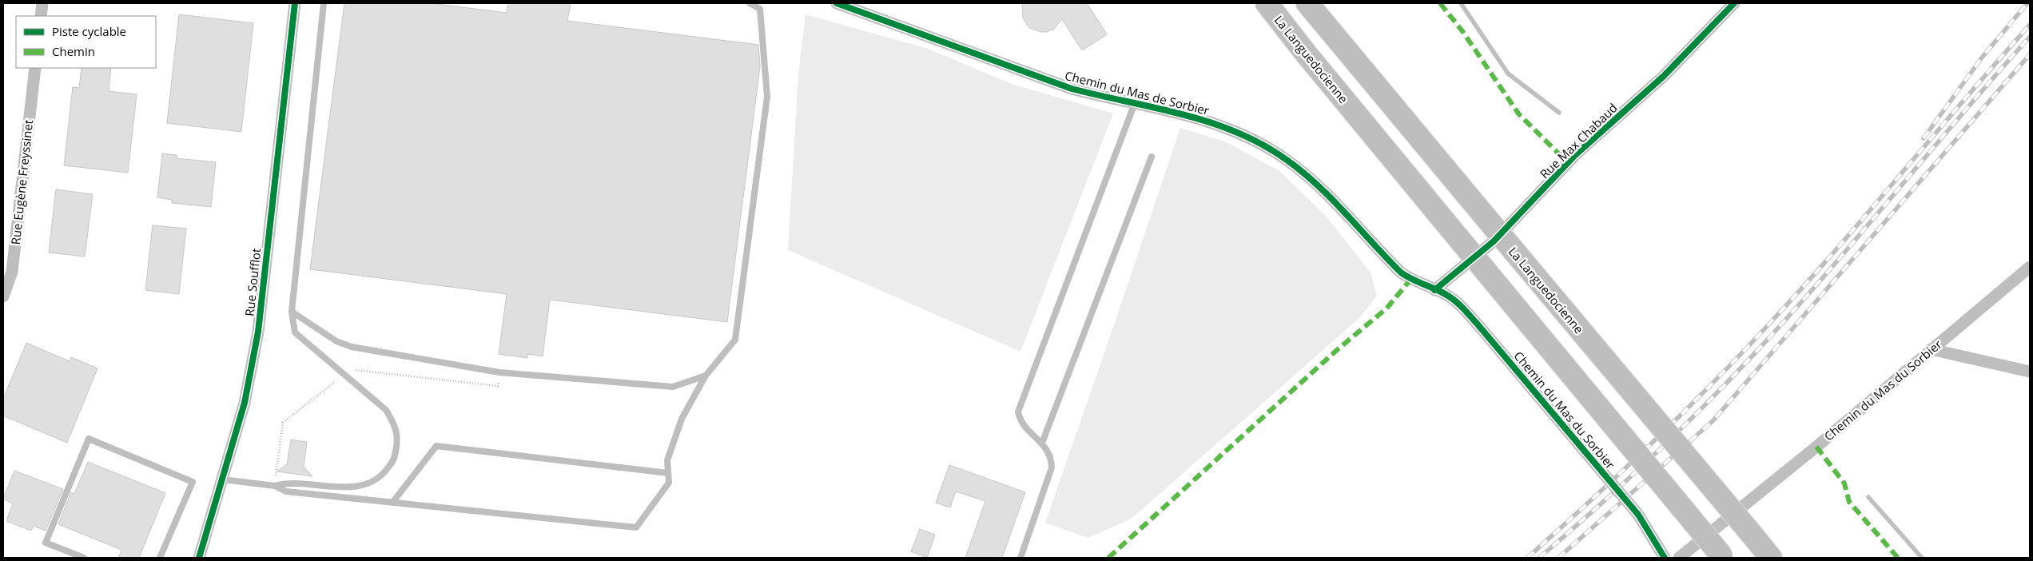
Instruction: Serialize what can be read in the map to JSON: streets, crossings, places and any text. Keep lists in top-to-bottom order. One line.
{"streets":{"highway":["La Languedocienne"],"street":["Chemin du Mas de Sorbier","Rue Max Chabaud","Rue Eugène Freyssinet","Rue Soufflot","Chemin du Mas du Sorbier"]},"crossings":[["Chemin du Mas de Sorbier","Rue Max Chabaud"],["Chemin du Mas de Sorbier","Chemin du Mas du Sorbier"],["Rue Max Chabaud","Chemin du Mas du Sorbier"]],"legend":["Piste cyclable","Chemin"]}
